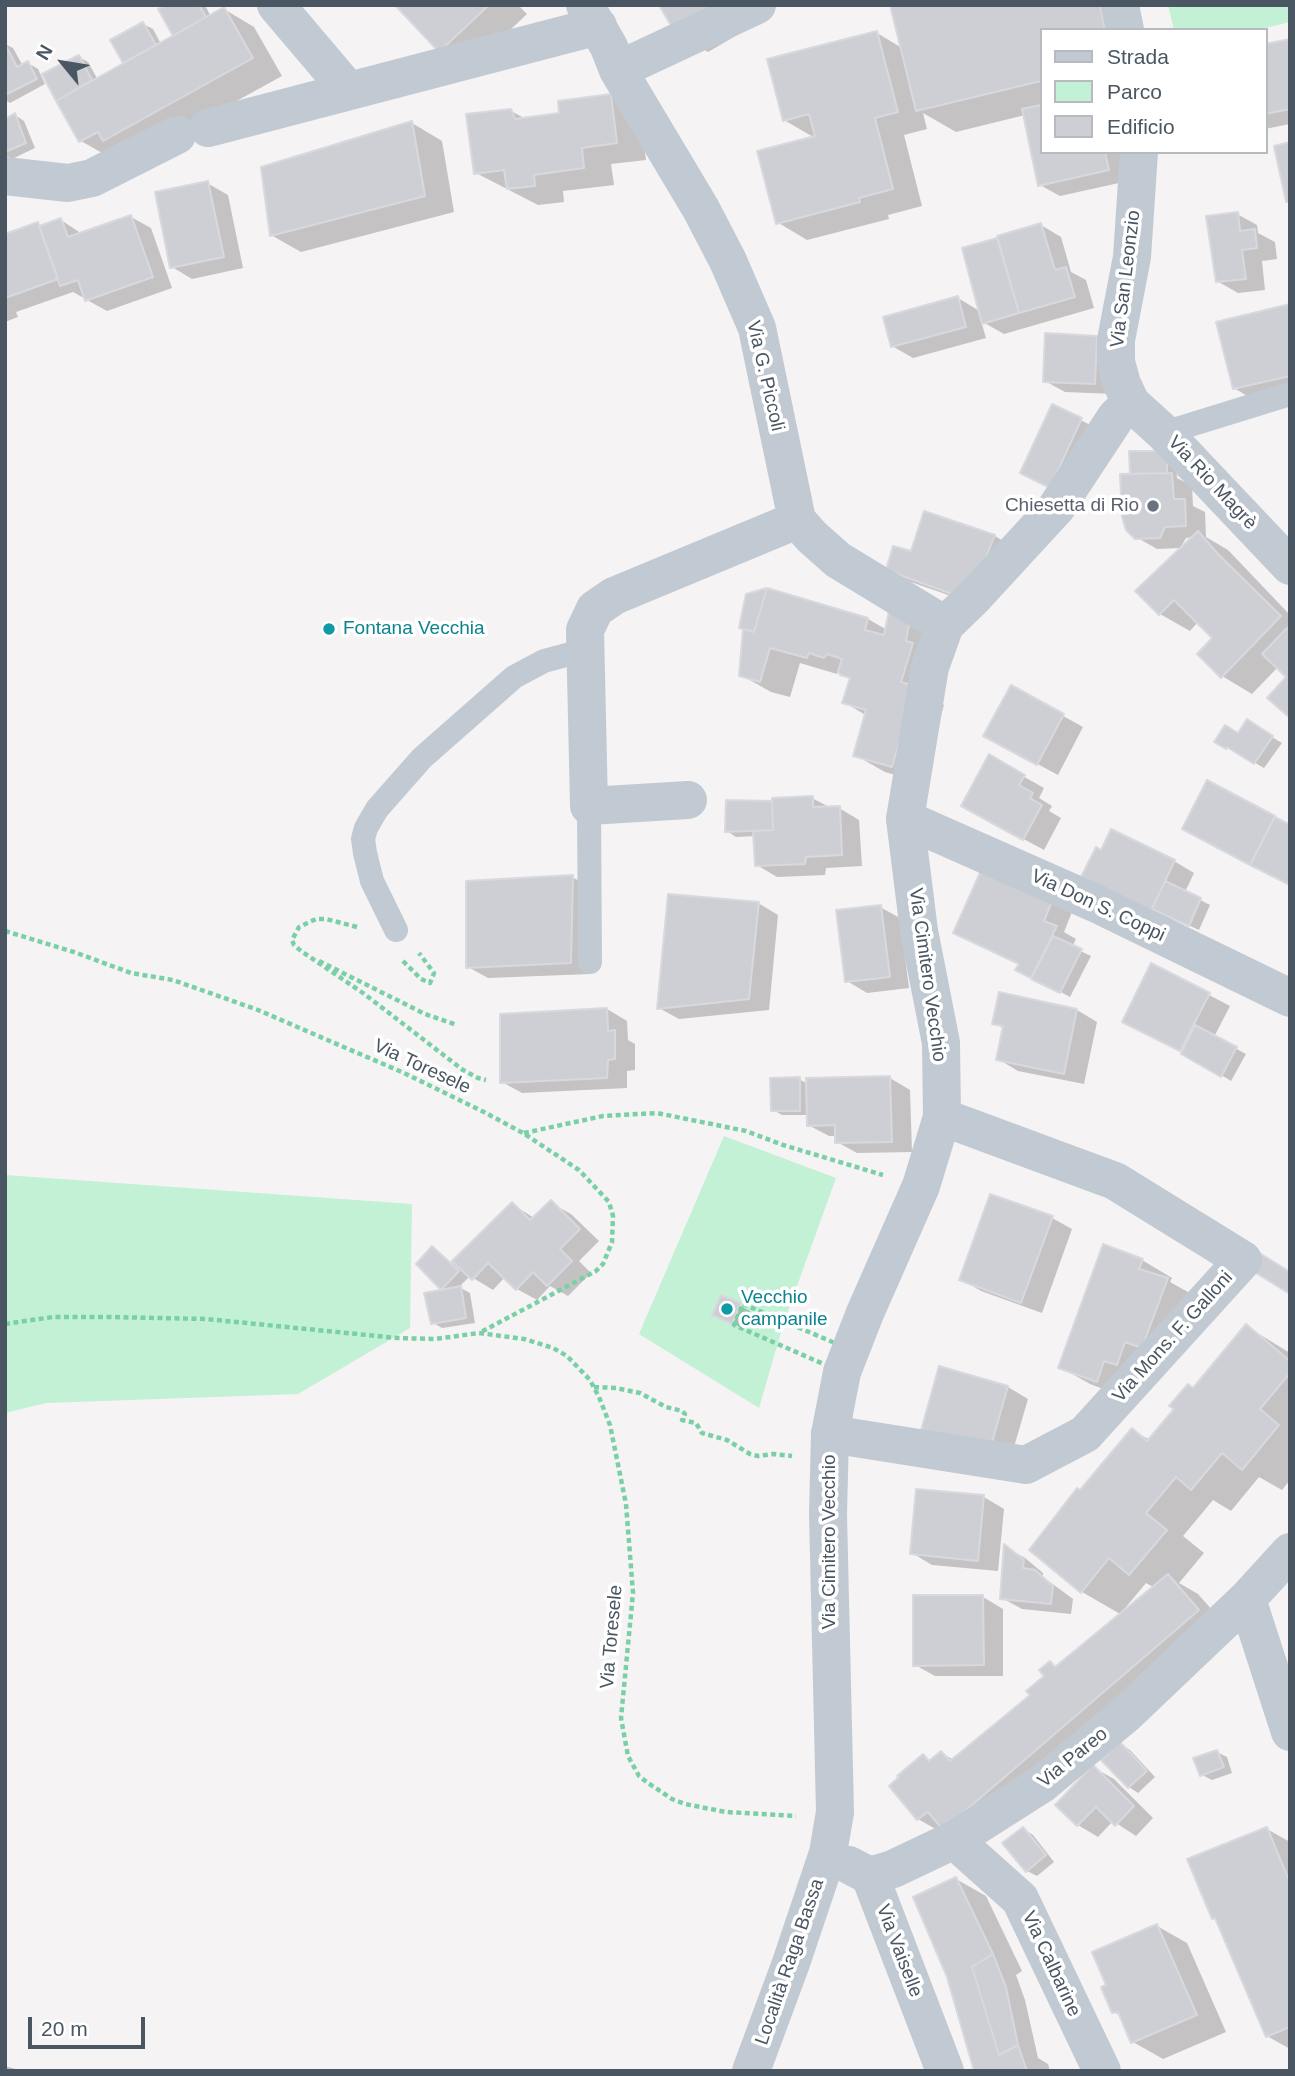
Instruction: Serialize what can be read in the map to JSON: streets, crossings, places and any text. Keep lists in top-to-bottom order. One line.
{"streets":{"street":["Via San Leonzio","Via G. Piccoli","Via Rio Magrè","Via Don S. Coppi","Via Cimitero Vecchio","Via Mons. F. Galloni","Via Pareo","Via Vaiselle","Località Raga Bassa","Via Calbarine"],"path":["Via Toresele"]},"crossings":[["Via San Leonzio","Via Rio Magrè"],["Via San Leonzio","Via Cimitero Vecchio"],["Via Rio Magrè","Via Cimitero Vecchio"],["Via Don S. Coppi","Via Cimitero Vecchio"],["Via Cimitero Vecchio","Via Toresele"],["Via Cimitero Vecchio","Via Mons. F. Galloni"],["Via Cimitero Vecchio","Località Raga Bassa"],["Via Pareo","Via Vaiselle"],["Via Pareo","Via Calbarine"]],"places":["Chiesetta di Rio","Fontana Vecchia","Vecchio campanile"],"legend":["Strada","Parco","Edificio"],"scale_bar":"20 m","north":"top left"}
